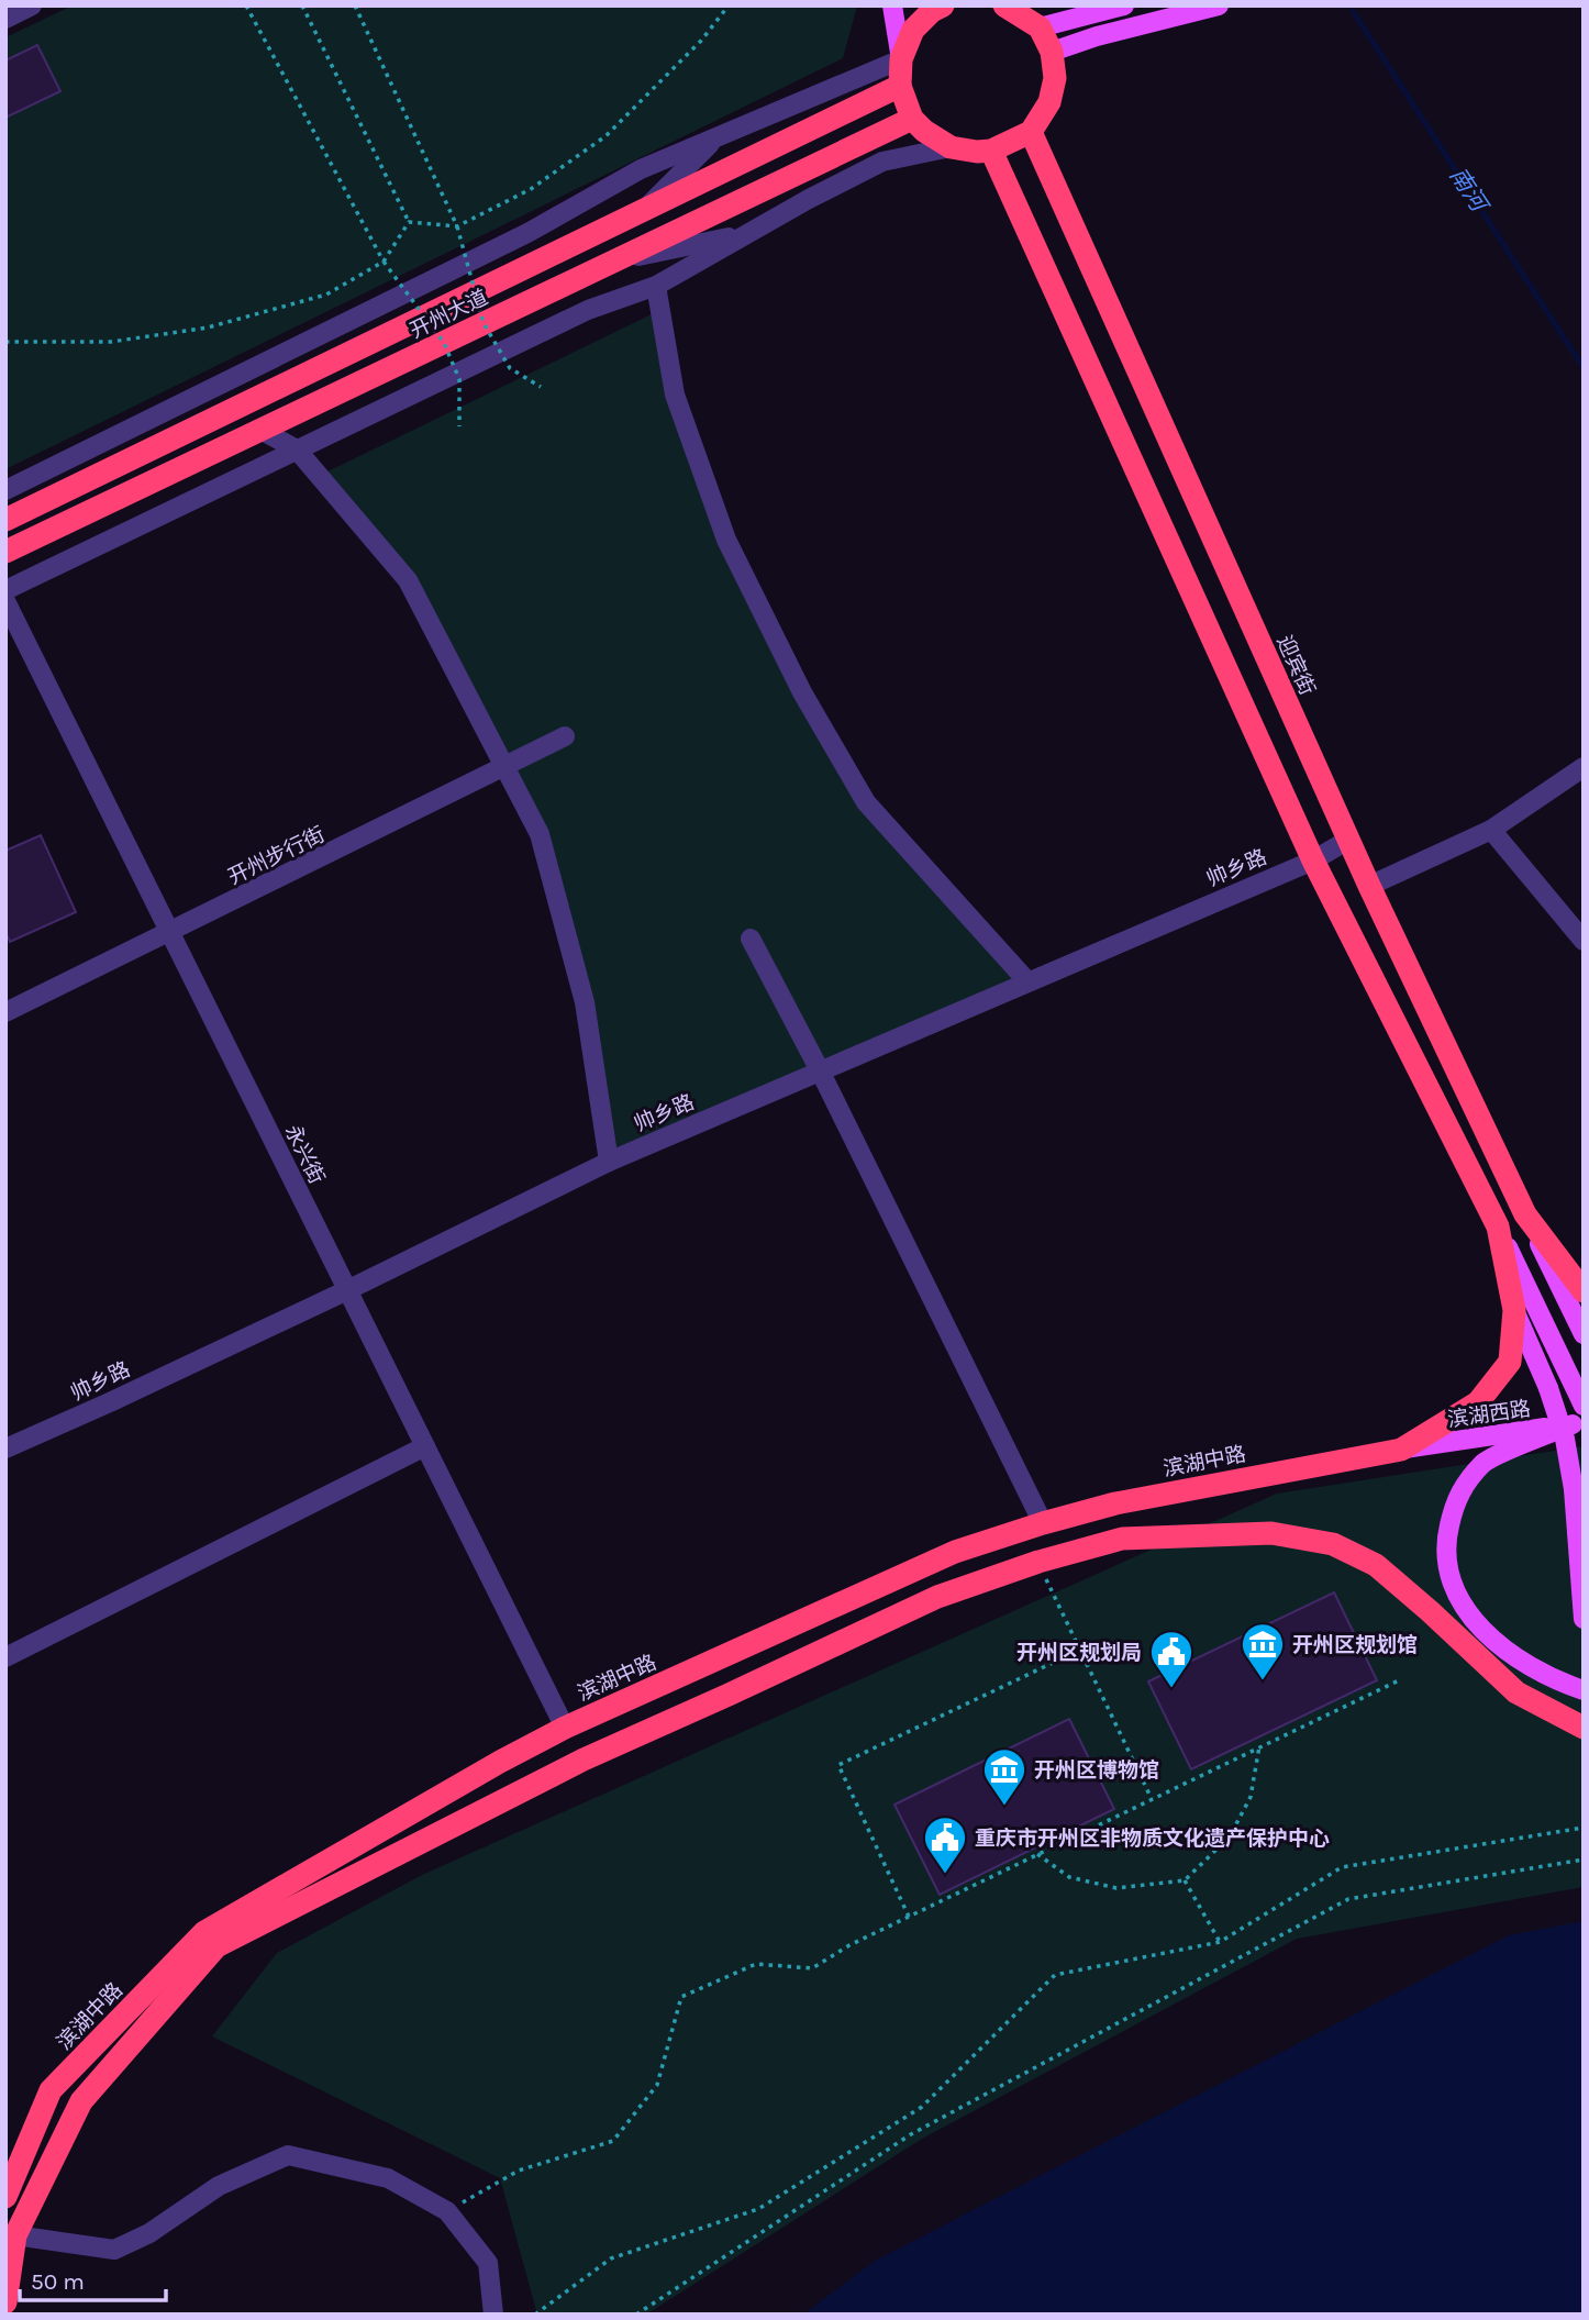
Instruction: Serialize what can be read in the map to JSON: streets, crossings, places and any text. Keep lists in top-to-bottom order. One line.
{"streets":{"highway":["开州大道","迎宾街","滨湖中路"],"main road":["滨湖西路"],"street":["开州步行街","帅乡路","永兴街"]},"crossings":[["迎宾街","帅乡路"],["开州步行街","永兴街"],["帅乡路","永兴街"],["永兴街","滨湖中路"],["滨湖西路","滨湖中路"]],"water":["南河"],"places":{"museum":["开州区规划馆","开州区博物馆"],"public building":["开州区规划局","重庆市开州区非物质文化遗产保护中心"]},"scale_bar":"50 m"}
